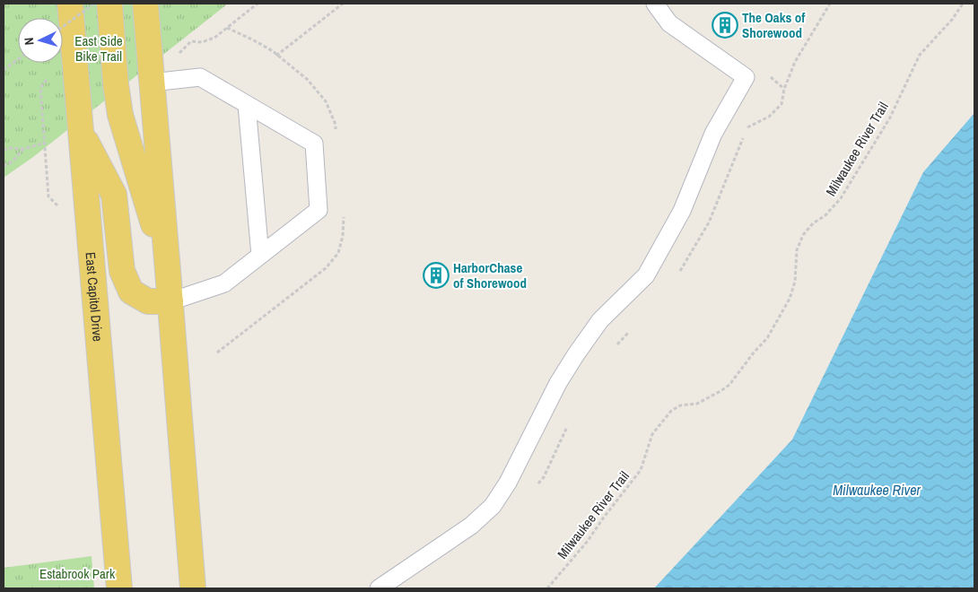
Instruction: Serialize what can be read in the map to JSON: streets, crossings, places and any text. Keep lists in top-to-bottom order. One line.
{"streets":{"main road":["East Capitol Drive"],"path":["Milwaukee River Trail"]},"water":["Milwaukee River"],"parks":["East Side Bike Trail","Estabrook Park"],"places":{"building":["The Oaks of Shorewood","HarborChase of Shorewood"]},"north":"left"}
